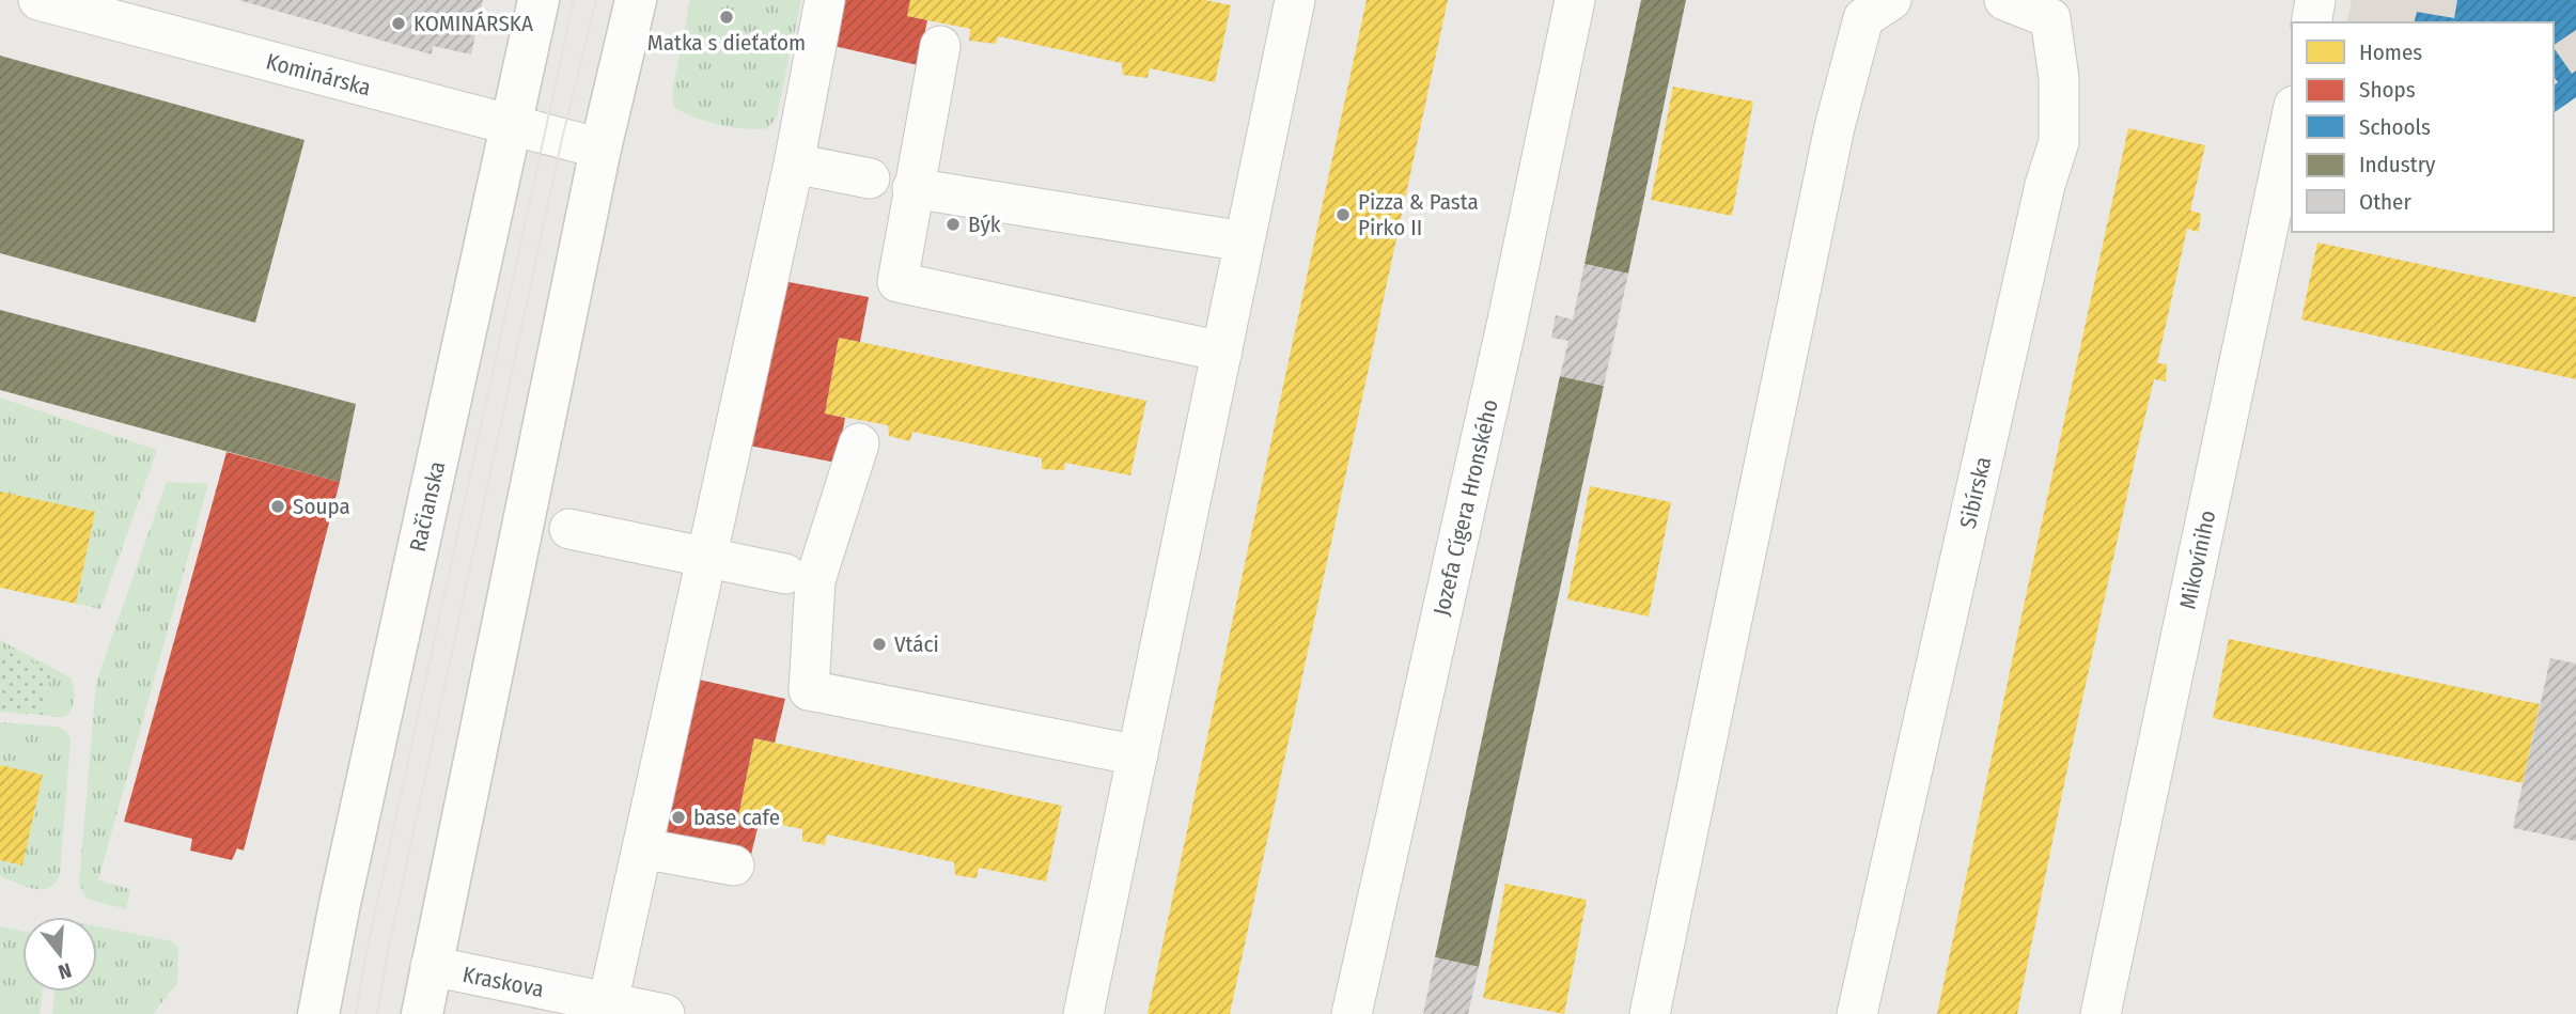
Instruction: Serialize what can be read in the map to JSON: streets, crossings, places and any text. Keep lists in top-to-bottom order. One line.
{"streets":{"main road":["Račianska"],"street":["Kominárska","Sibírska","Jozefa Cígera Hronského","Mikovíniho","Kraskova"]},"crossings":[["Kominárska","Račianska"]],"places":["Matka s dieťaťom","KOMINÁRSKA","Pizza & Pasta Pirko II","Býk","Soupa","Vtáci","base cafe"],"legend":["Homes","Shops","Schools","Industry","Other"],"north":"bottom"}
